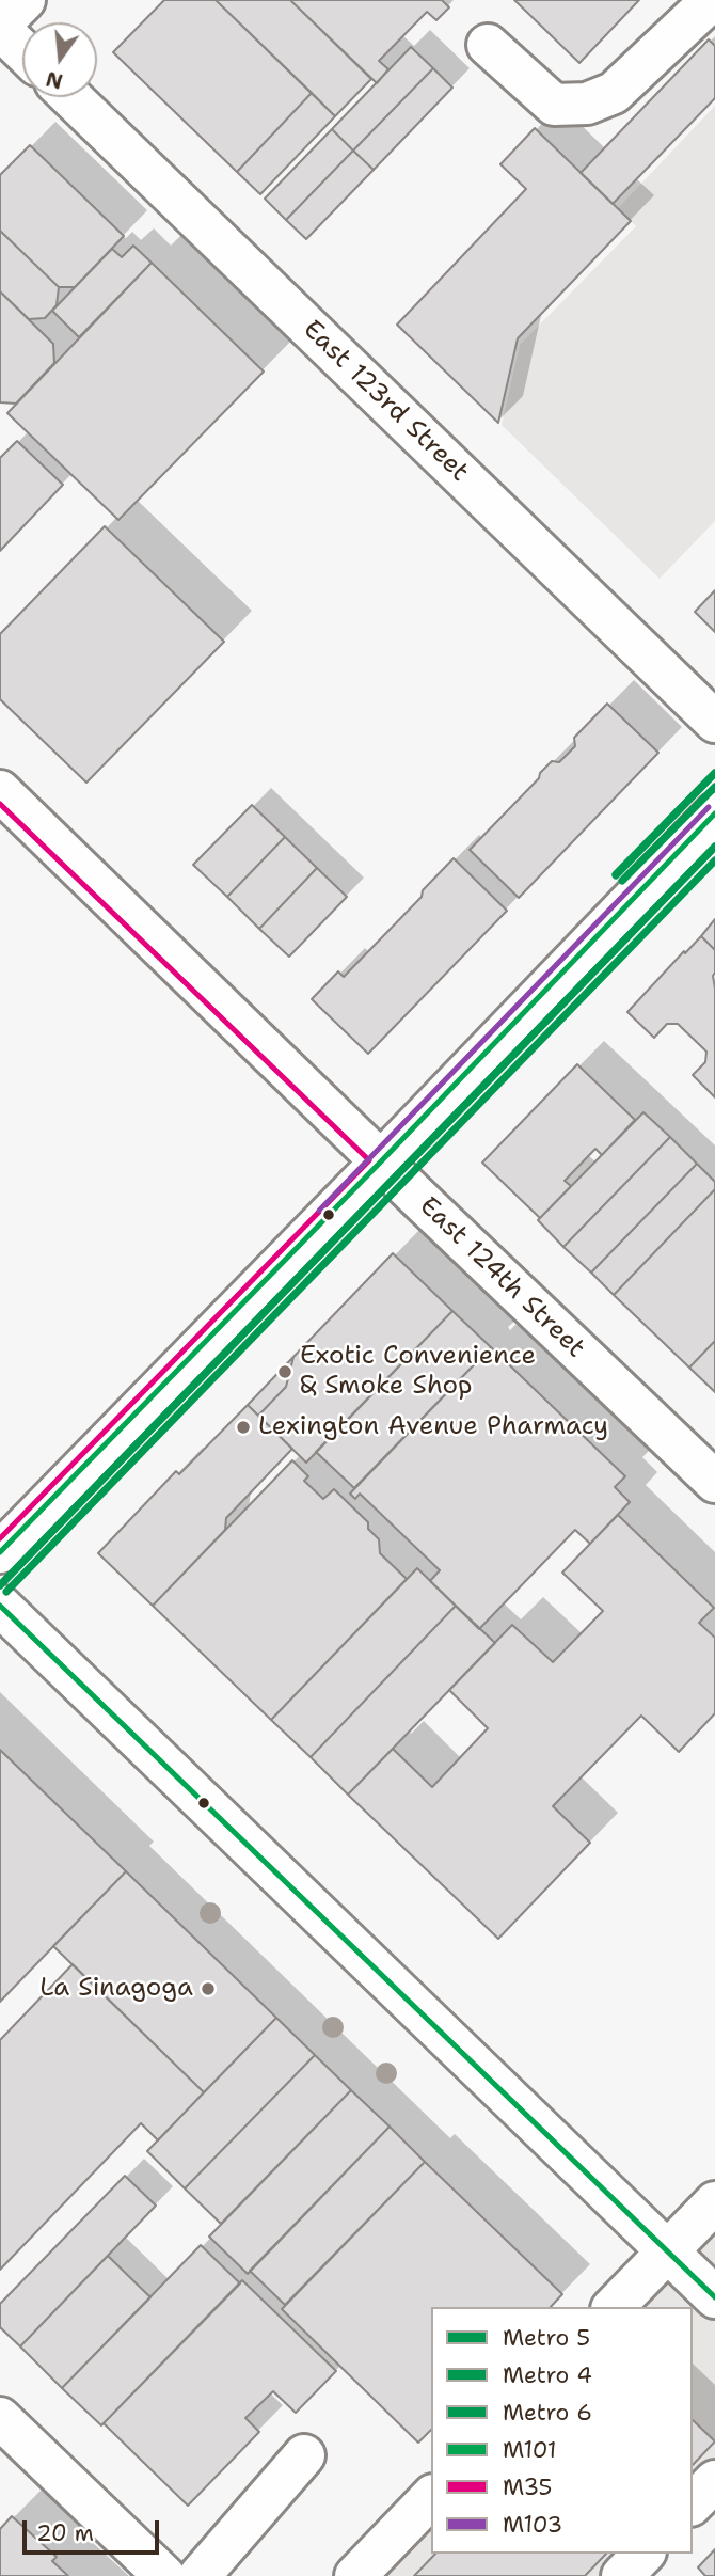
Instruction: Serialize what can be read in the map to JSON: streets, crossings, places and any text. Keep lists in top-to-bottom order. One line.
{"streets":{"main road":["East 123rd Street","East 124th Street"]},"places":["Exotic Convenience & Smoke Shop","Lexington Avenue Pharmacy","La Sinagoga"],"lines":["metro line 5","metro line 6","metro line 4","transit line M35","transit line M103","transit line M101"],"legend":["Metro 5","Metro 4","Metro 6","M101","M35","M103"],"scale_bar":"20 m","north":"bottom"}
